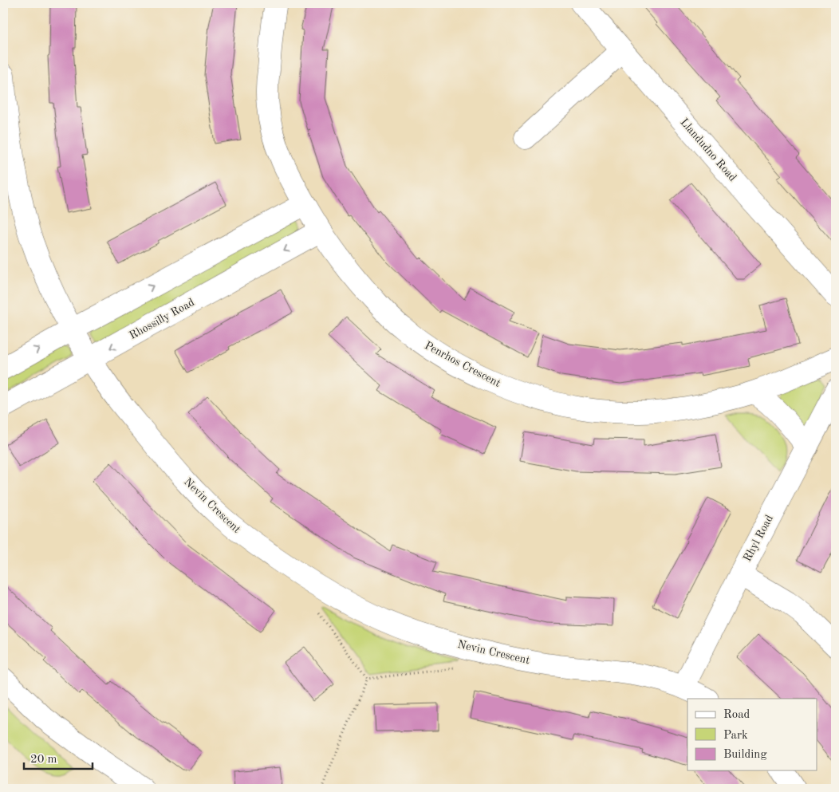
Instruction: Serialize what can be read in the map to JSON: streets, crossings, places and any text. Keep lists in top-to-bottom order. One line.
{"streets":{"street":["Llandudno Road","Rhossilly Road","Penrhos Crescent","Nevin Crescent","Rhyl Road"]},"crossings":[["Rhossilly Road","Penrhos Crescent"],["Rhossilly Road","Nevin Crescent"],["Nevin Crescent","Rhyl Road"]],"legend":["Road","Park","Building"],"scale_bar":"20 m"}
